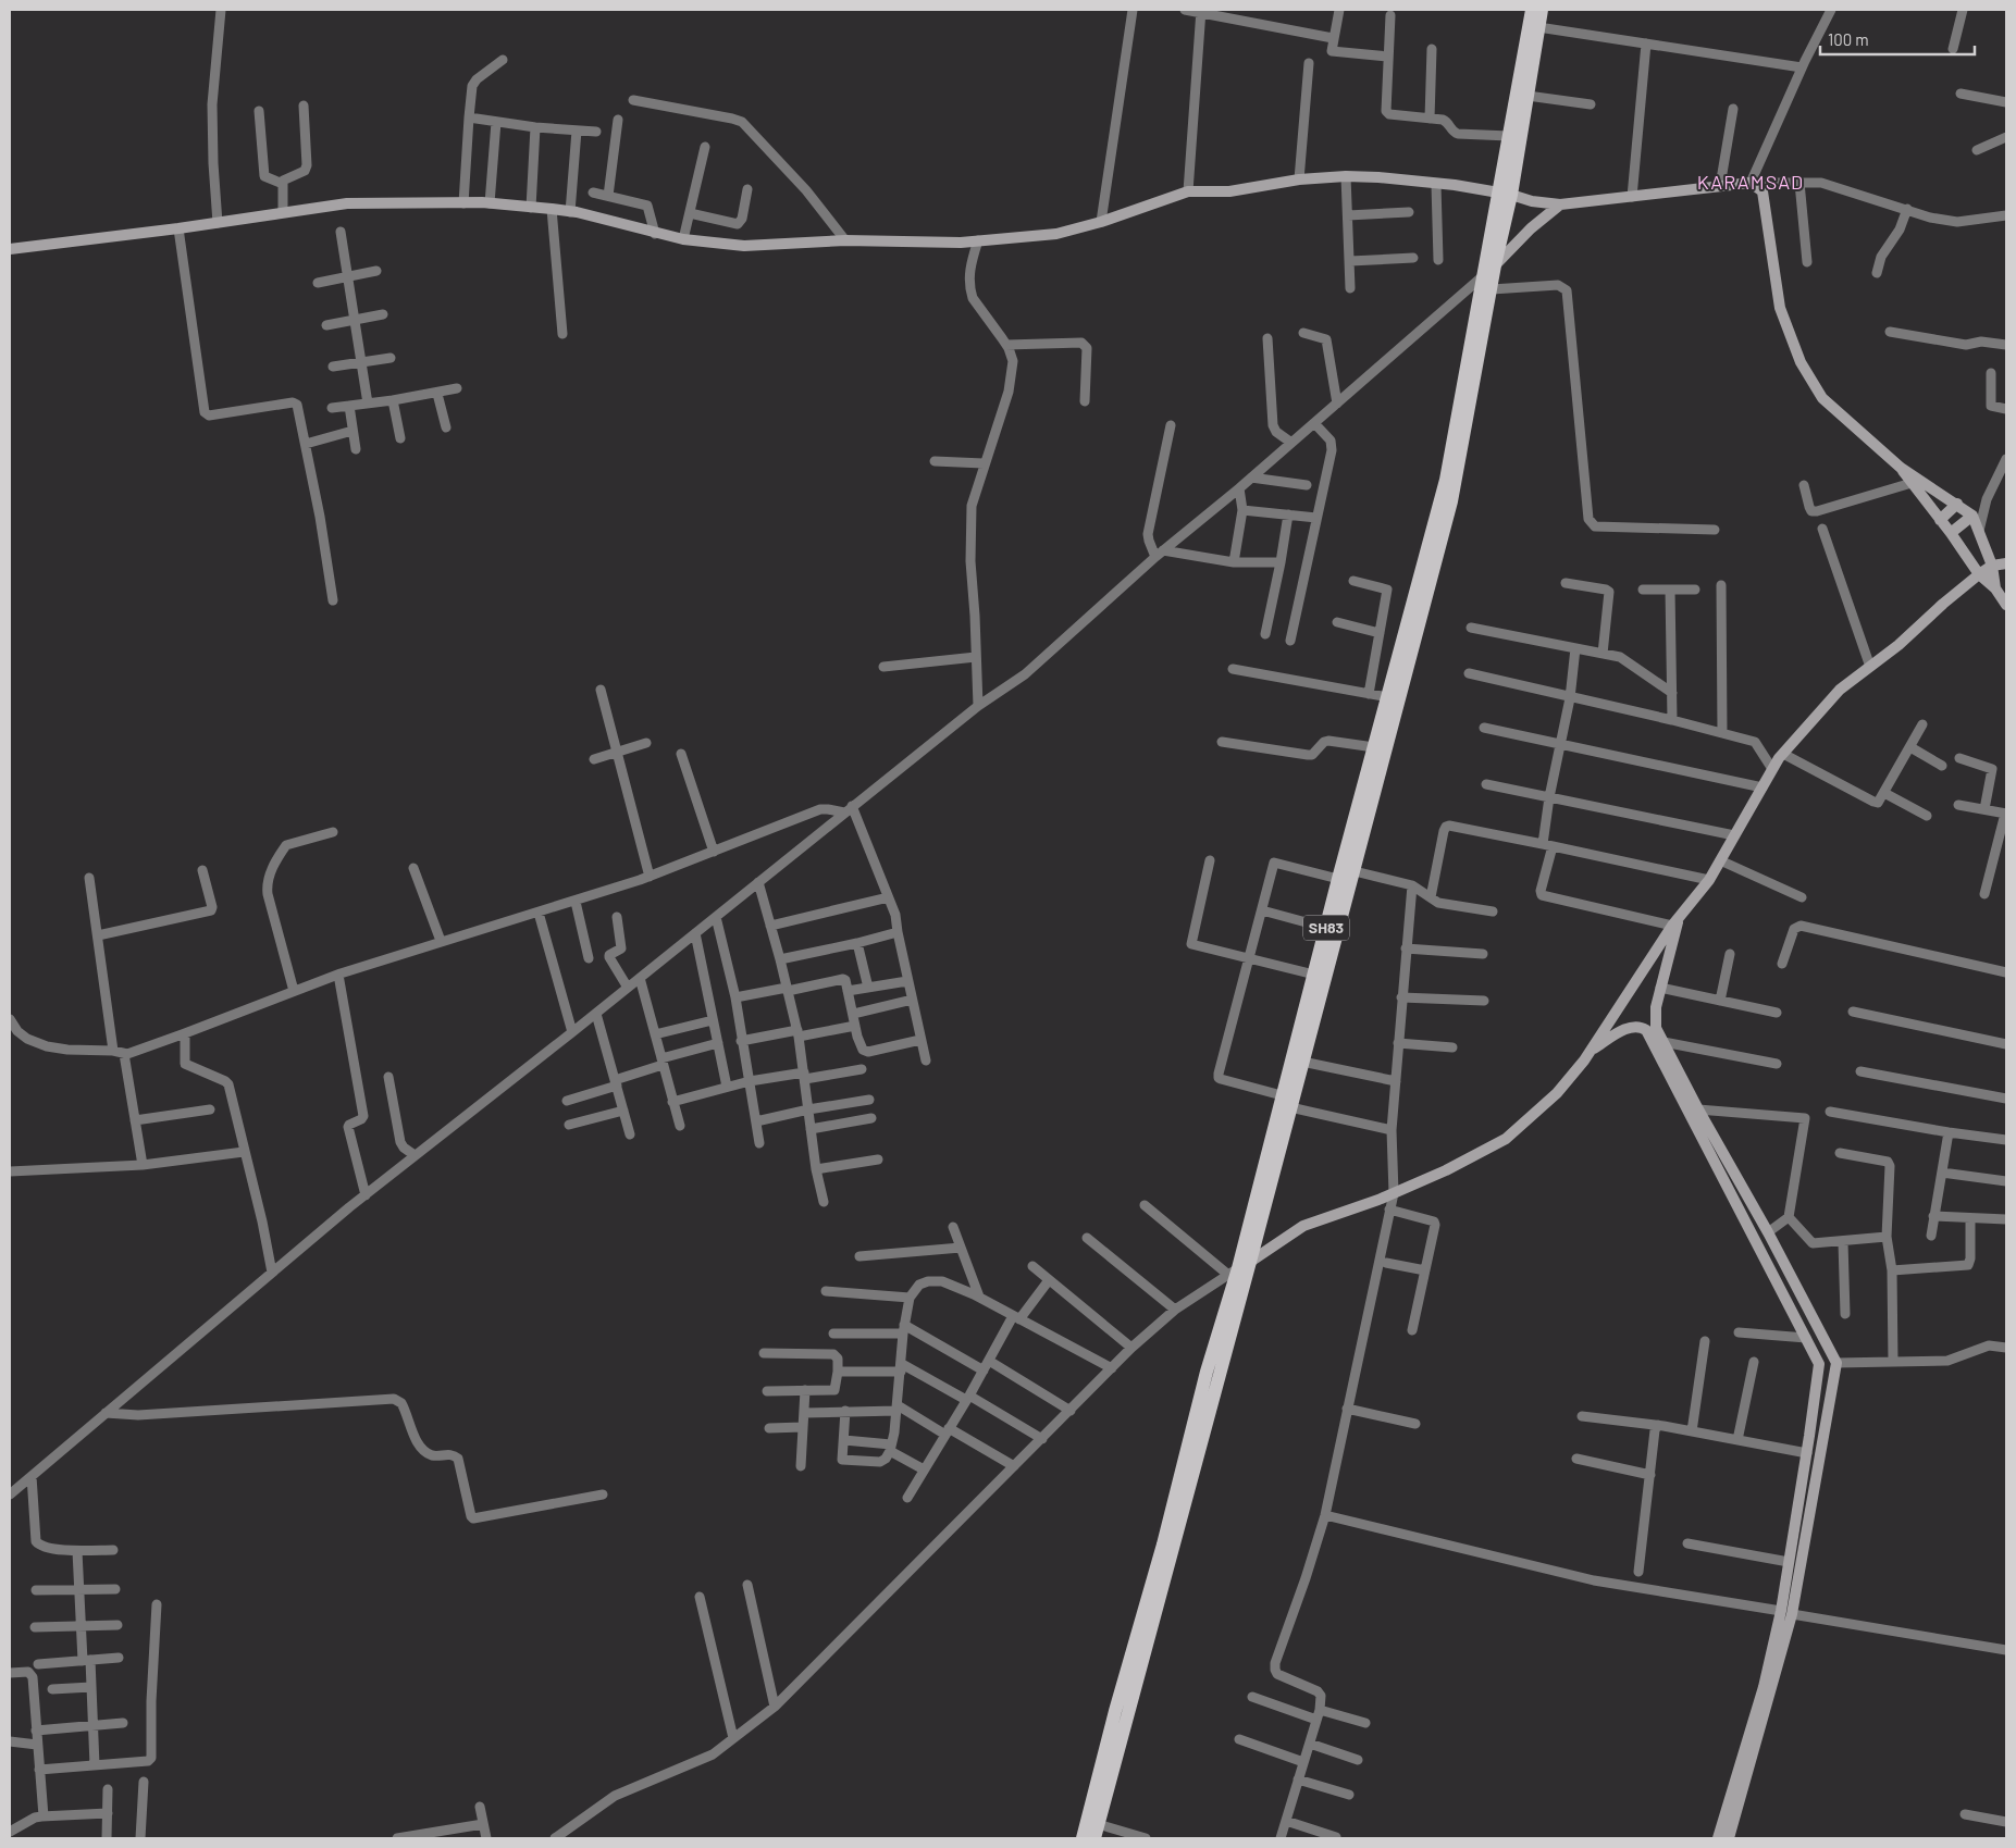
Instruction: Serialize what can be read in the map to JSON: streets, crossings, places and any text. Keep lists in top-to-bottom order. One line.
{"streets":{"main road":["SH83"]},"districts":["KARAMSAD"],"scale_bar":"100 m"}
